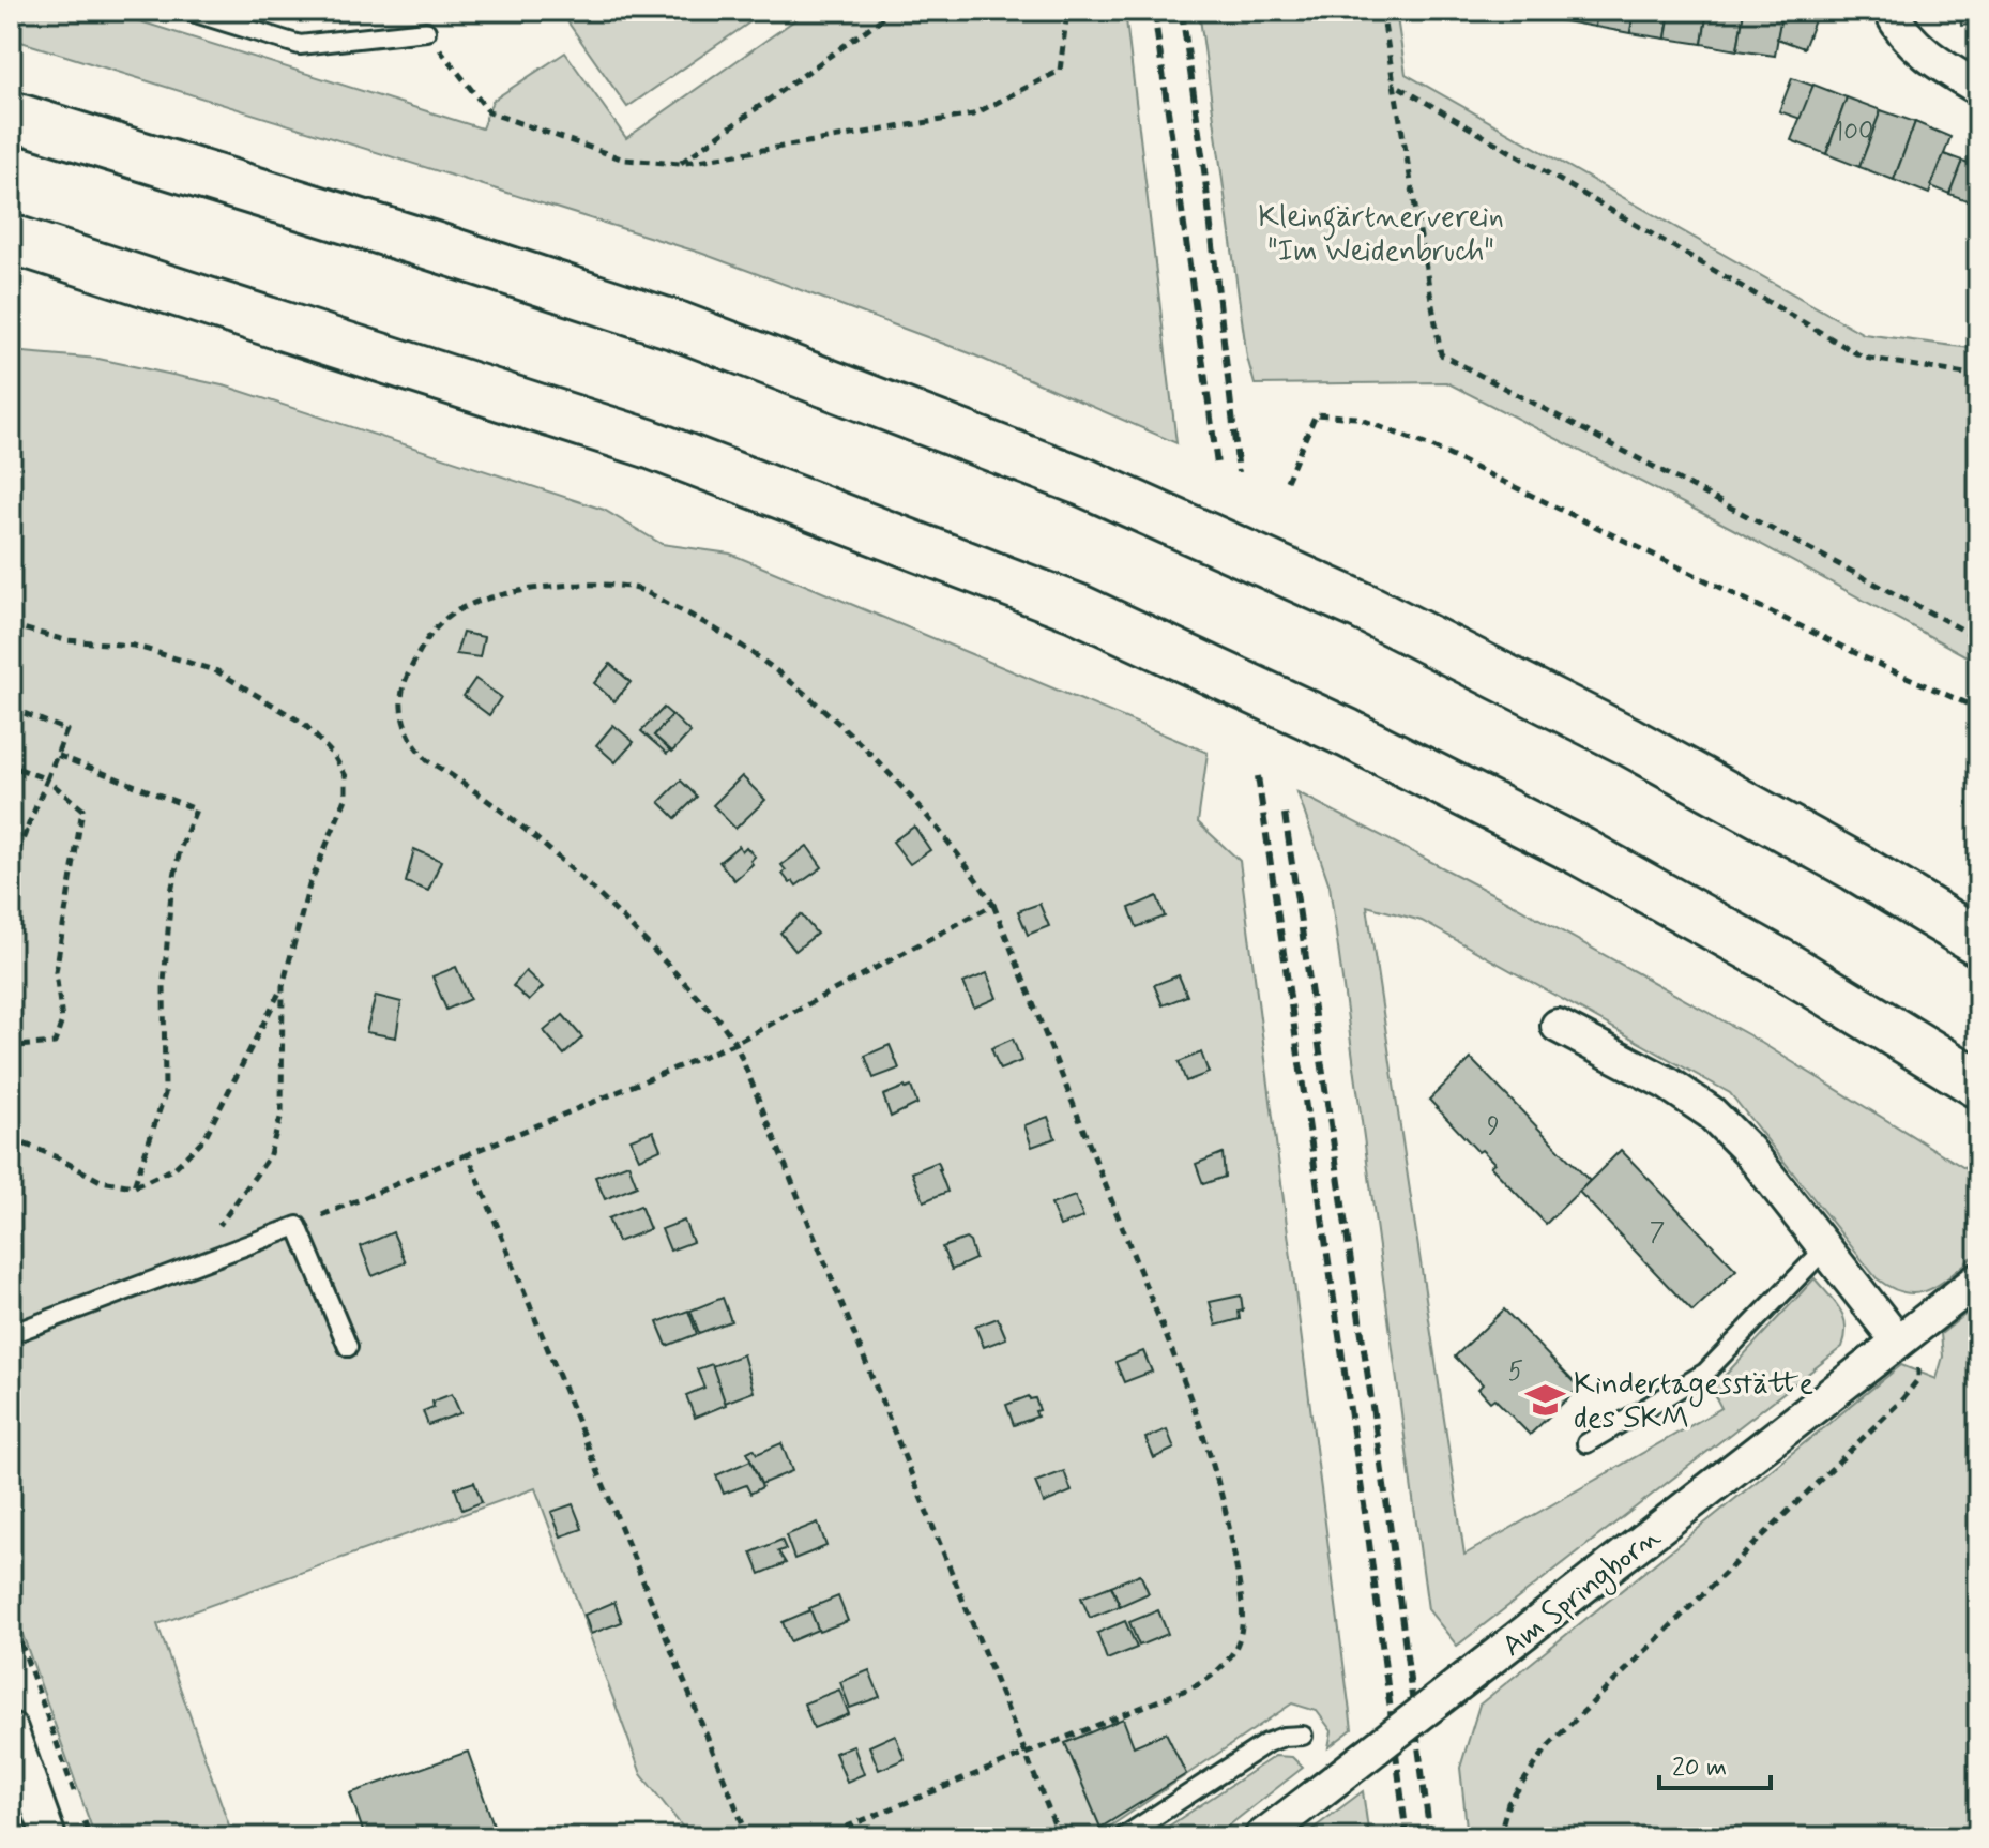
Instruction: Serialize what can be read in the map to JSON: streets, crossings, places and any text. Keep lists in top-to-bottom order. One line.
{"streets":{"street":["Am Springborn"]},"parks":["Kleingärtnerverein \"Im Weidenbruch\""],"places":{"school or university":["Kindertagesstätte des SKM"]},"house_numbers":["100","9","7","5"],"scale_bar":"20 m"}
